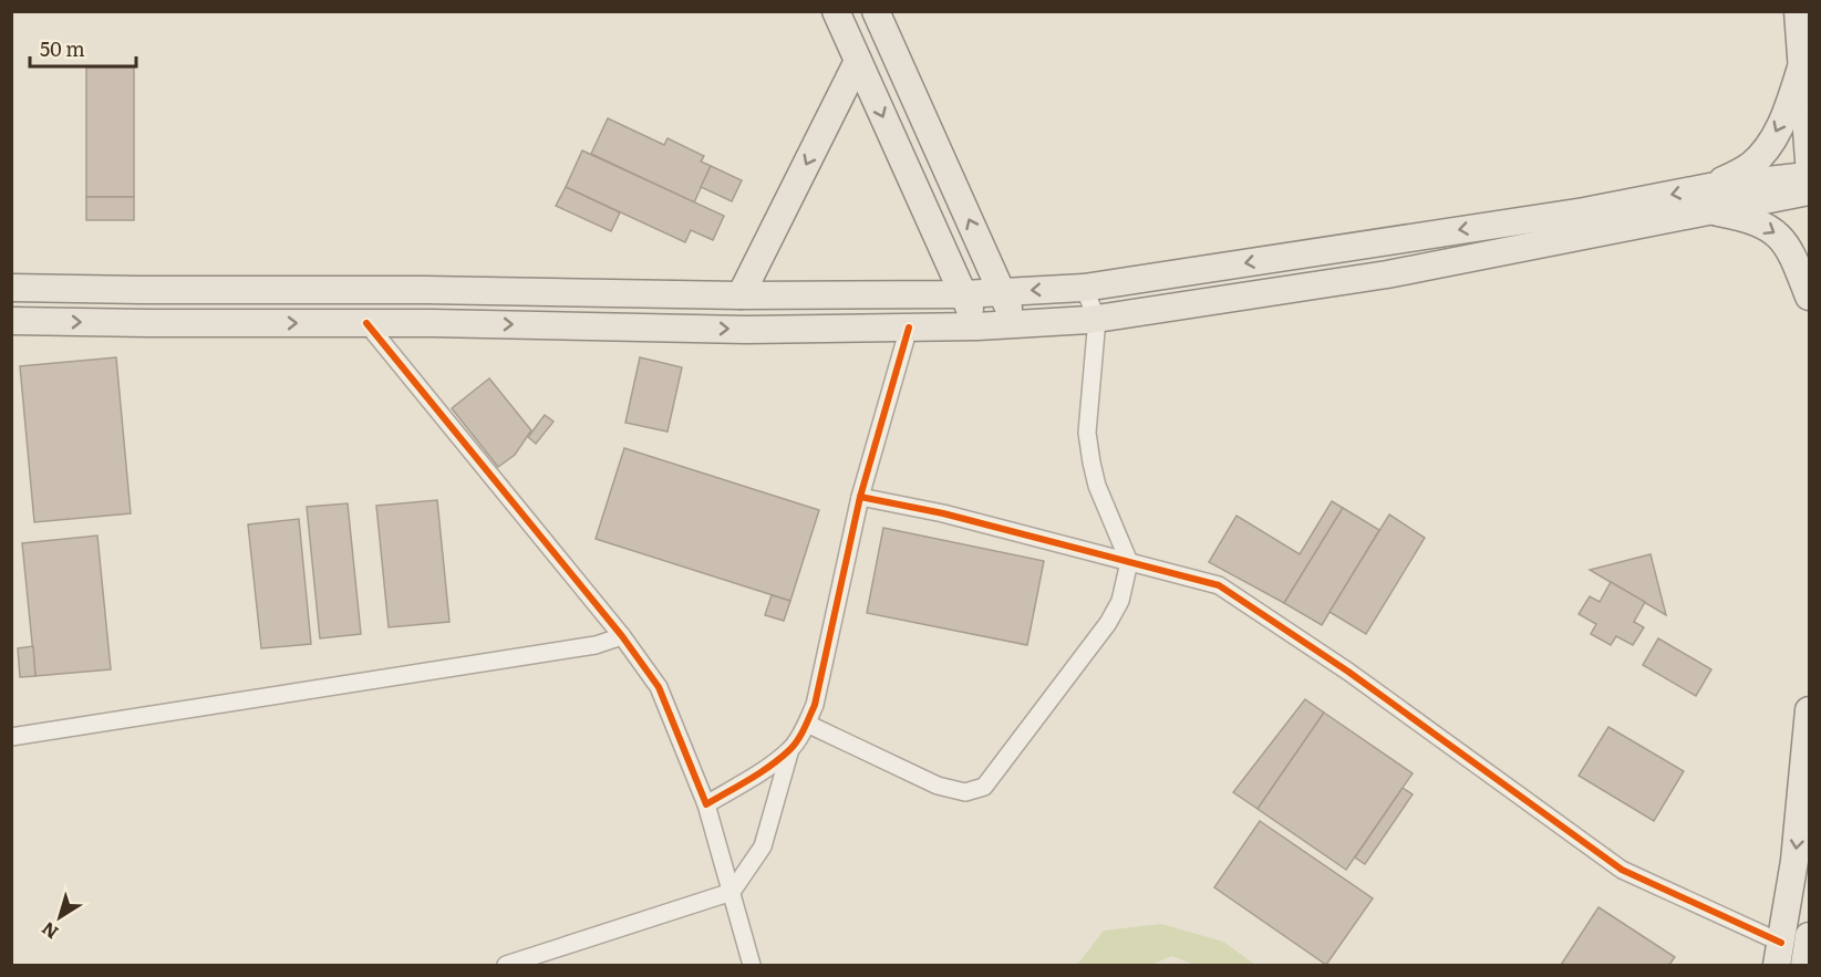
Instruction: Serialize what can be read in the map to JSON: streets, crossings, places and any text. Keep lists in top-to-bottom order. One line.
{"scale_bar":"50 m","north":"bottom left"}
